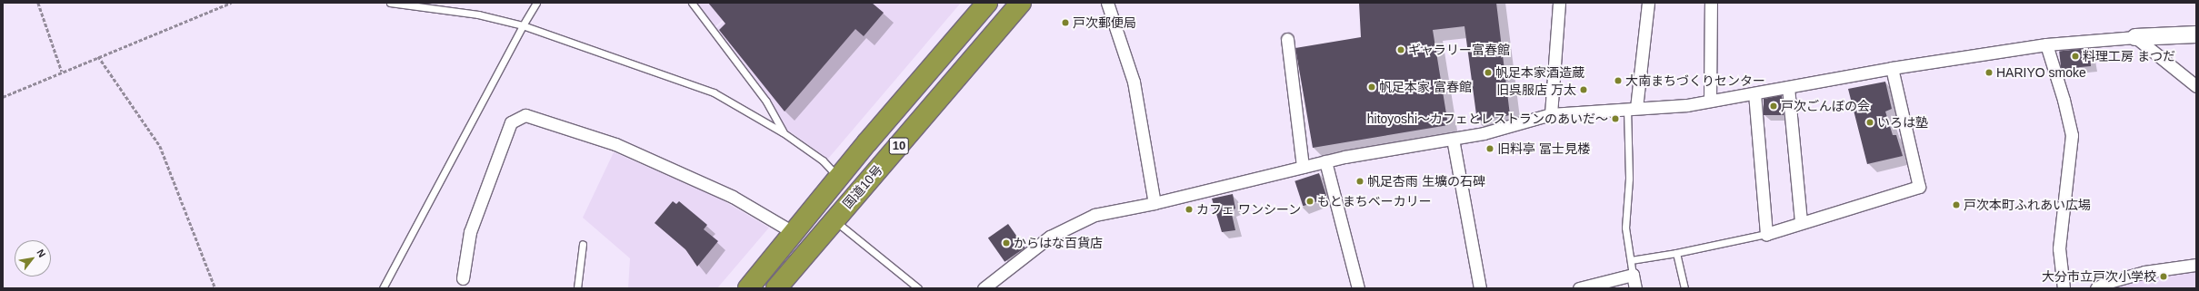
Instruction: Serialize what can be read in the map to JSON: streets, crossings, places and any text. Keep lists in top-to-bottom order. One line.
{"streets":{"highway":["10","国道10号"]},"places":["戸次郵便局","ギャラリー富春館","料理工房 まつだ","帆足本家酒造蔵","HARIYO smoke","大南まちづくりセンター","帆足本家 富春館","旧呉服店 万太","戸次ごんぼの会","hitoyoshi～カフェとレストランのあいだ～","いろは塾","旧料亭 冨士見楼","帆足杏雨 生壙の石碑","もとまちベーカリー","戸次本町ふれあい広場","カフェ ワンシーン","からはな百貨店","大分市立戸次小学校"],"north":"top right"}
